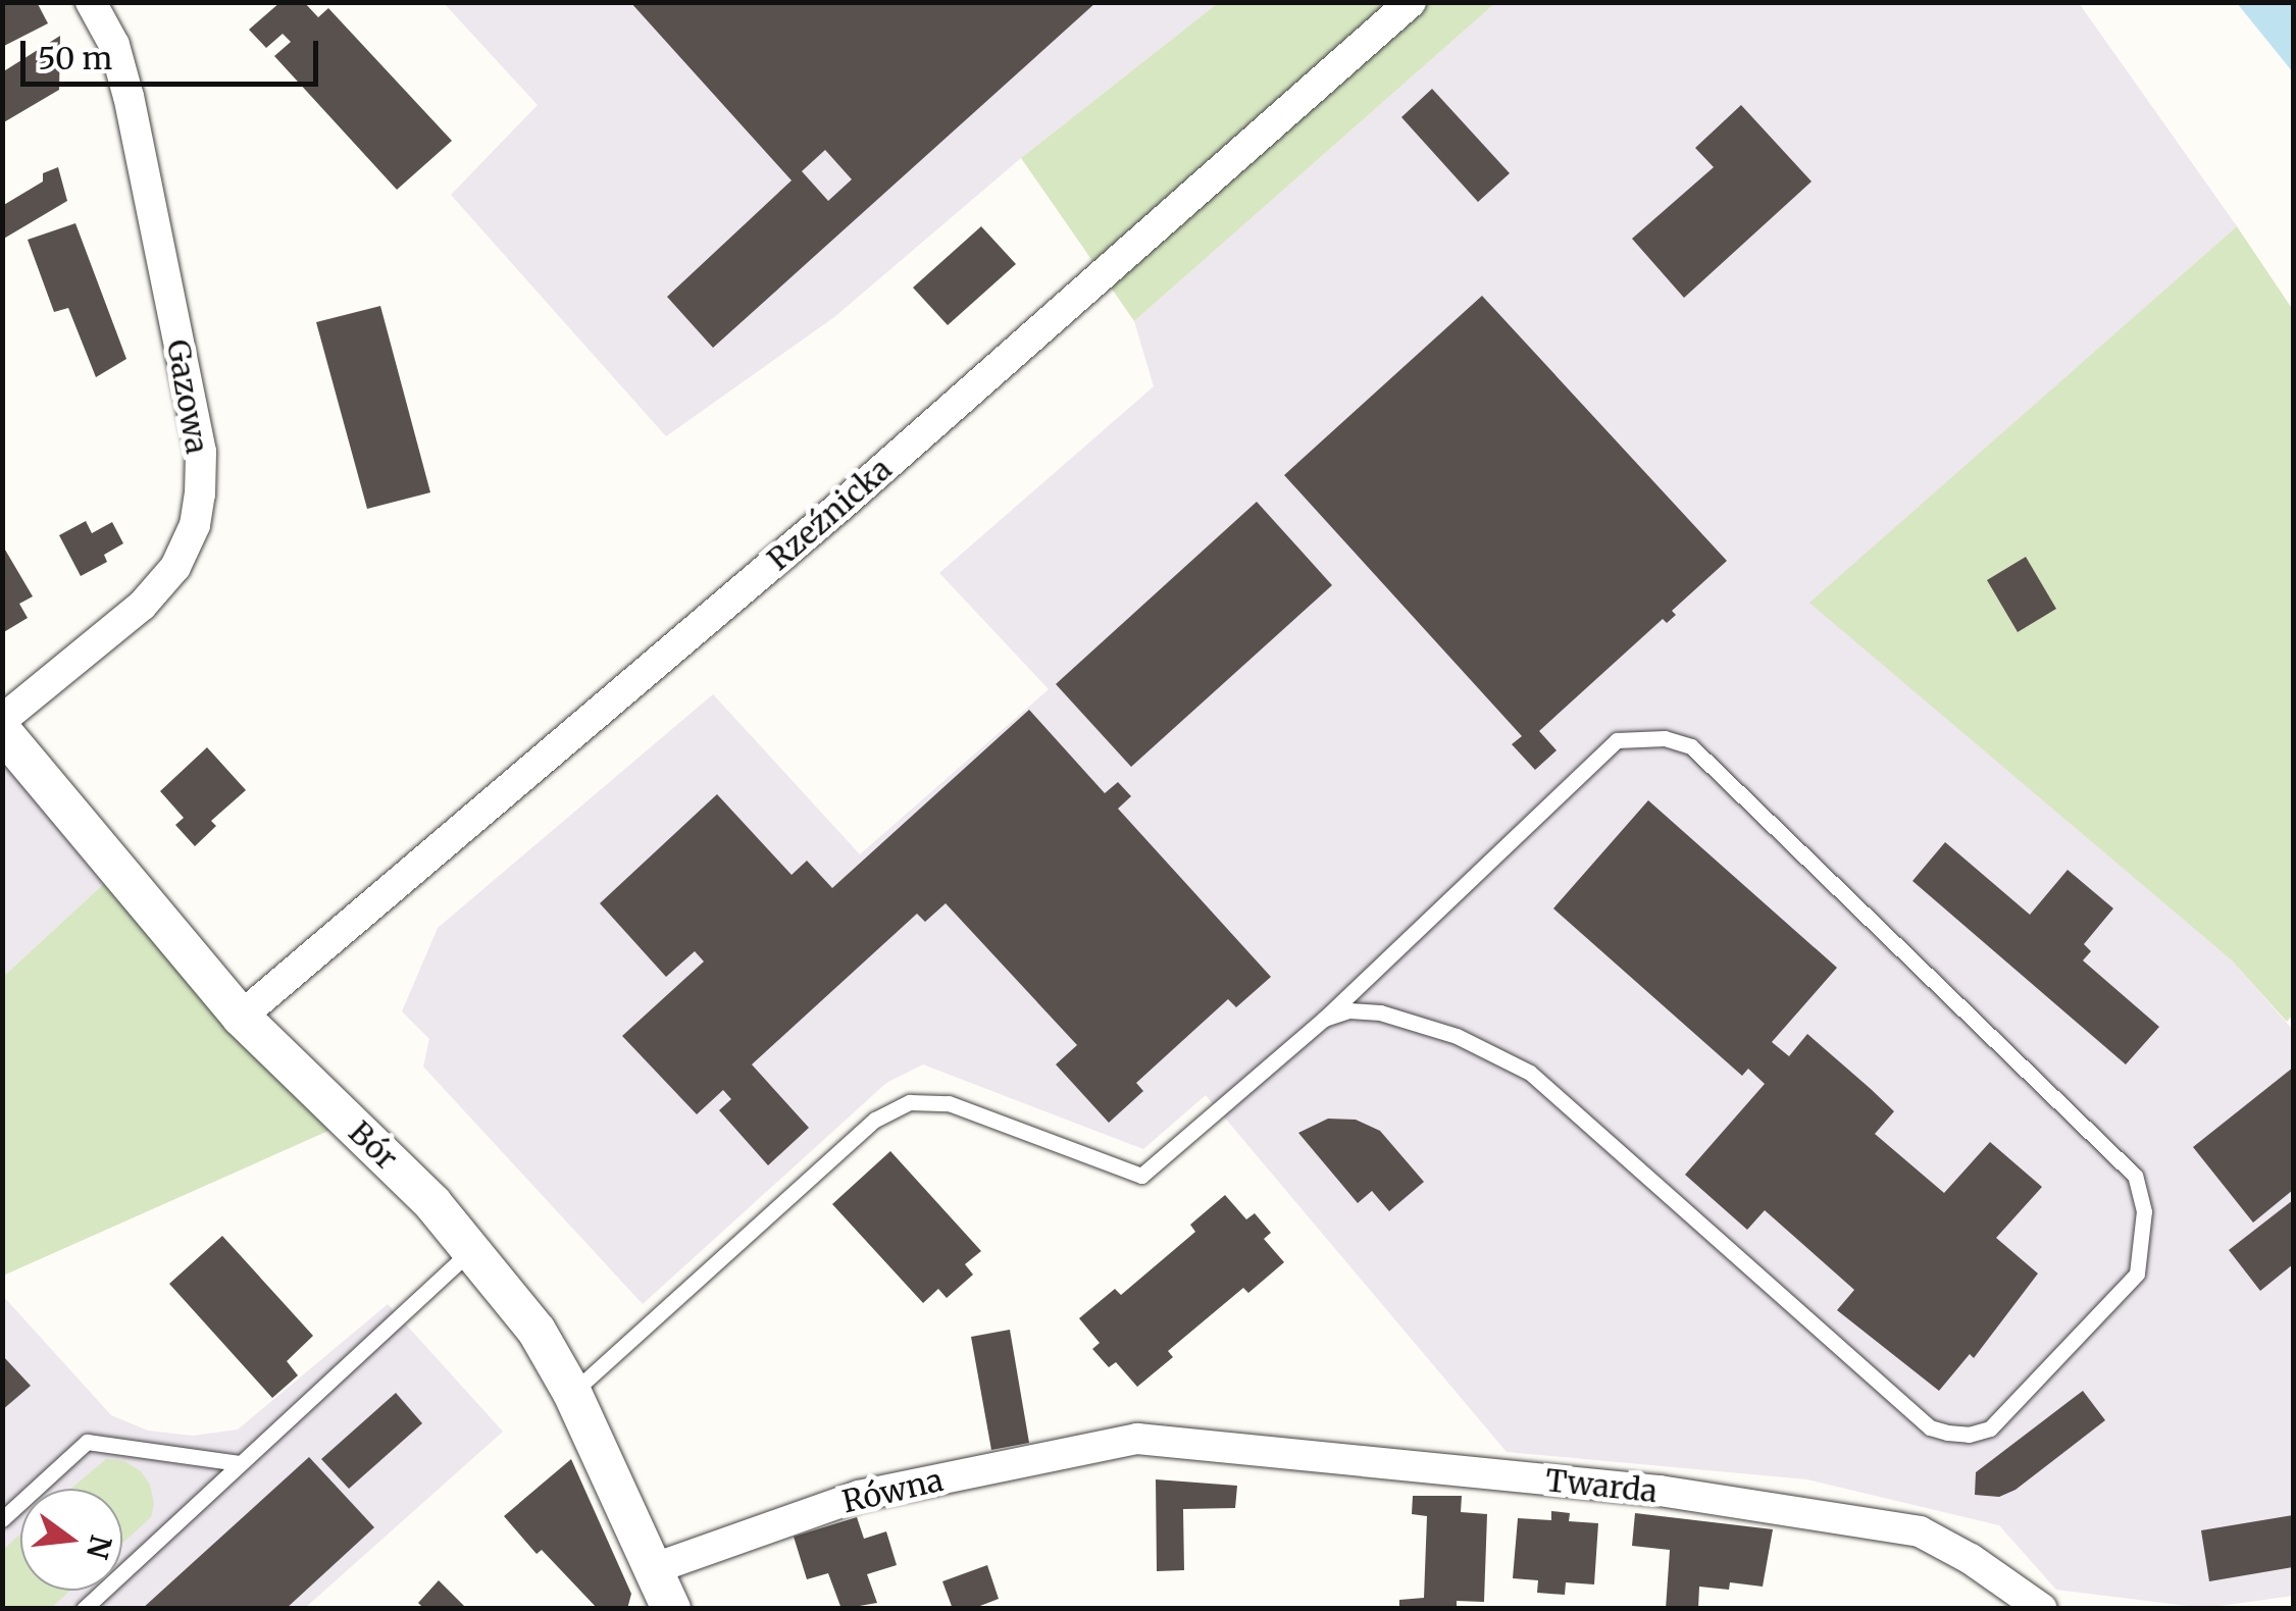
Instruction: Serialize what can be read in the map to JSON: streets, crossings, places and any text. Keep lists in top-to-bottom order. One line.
{"streets":{"street":["Gazowa","Rzeźnicka","Bór","Twarda","Równa"]},"crossings":[["Rzeźnicka","Bór"],["Bór","Równa"],["Twarda","Równa"]],"scale_bar":"50 m","north":"right"}
